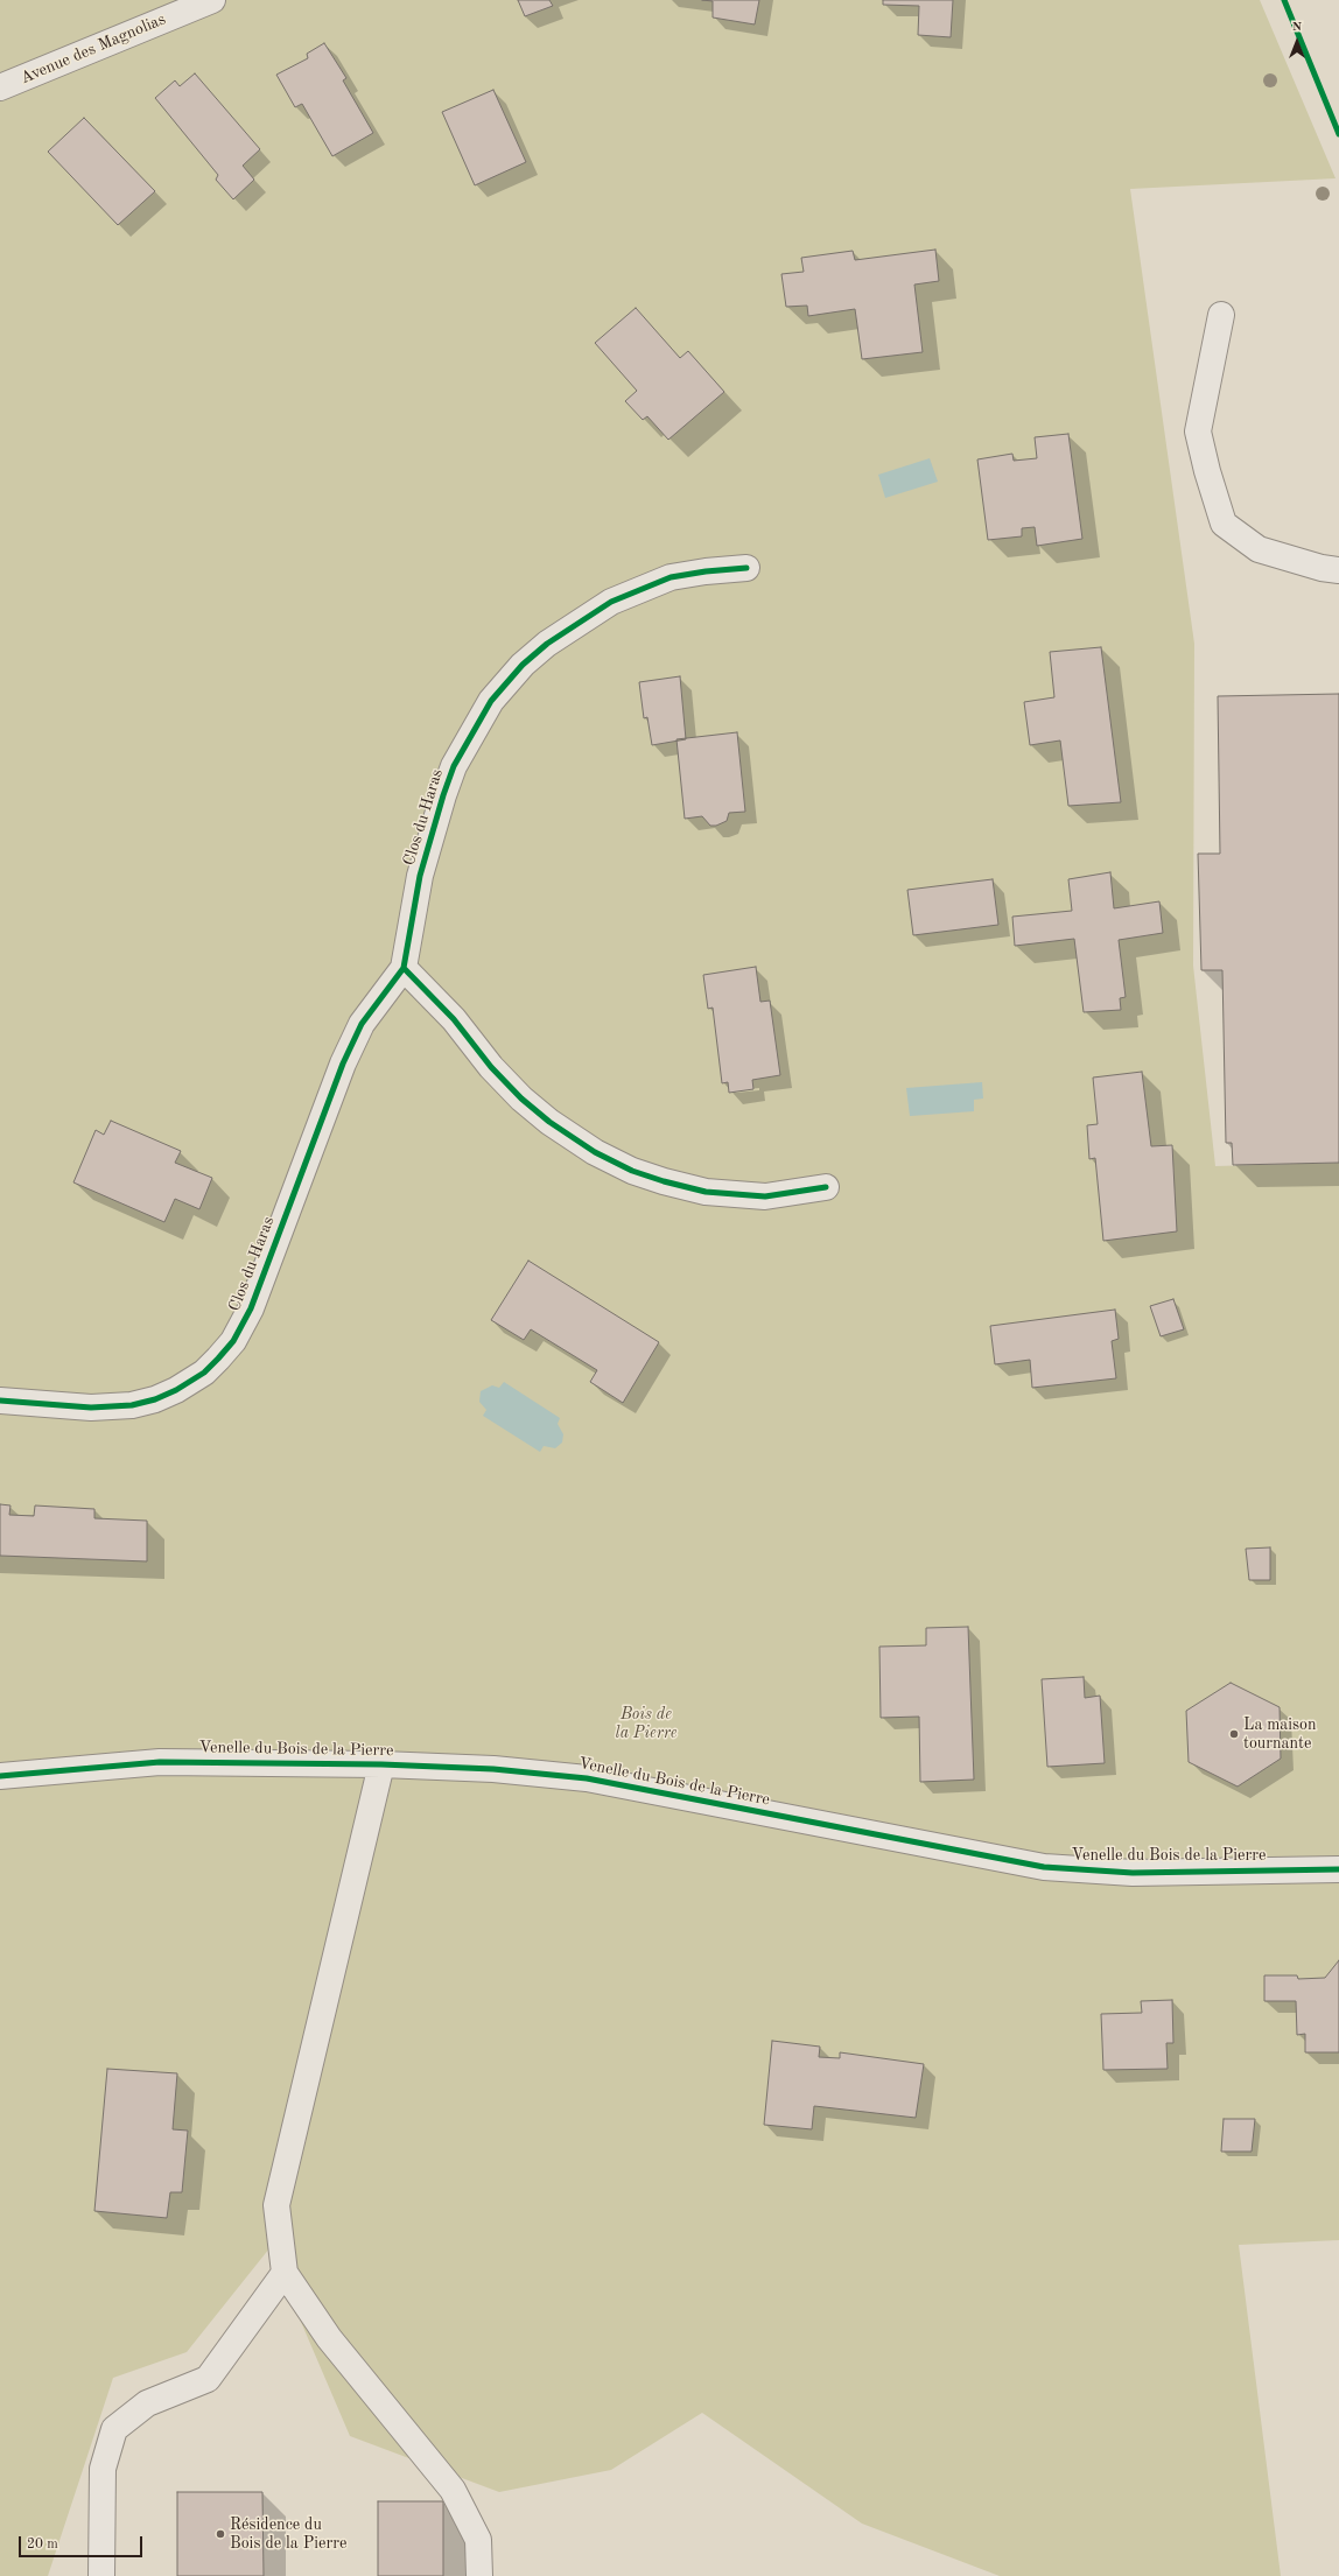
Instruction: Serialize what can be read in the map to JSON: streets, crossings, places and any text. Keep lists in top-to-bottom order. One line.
{"streets":{"street":["Avenue des Magnolias","Clos du Haras","Venelle du Bois de la Pierre"]},"parks":["Bois de la Pierre"],"places":["La maison tournante","Résidence du Bois de la Pierre"],"scale_bar":"20 m","north":"top"}
